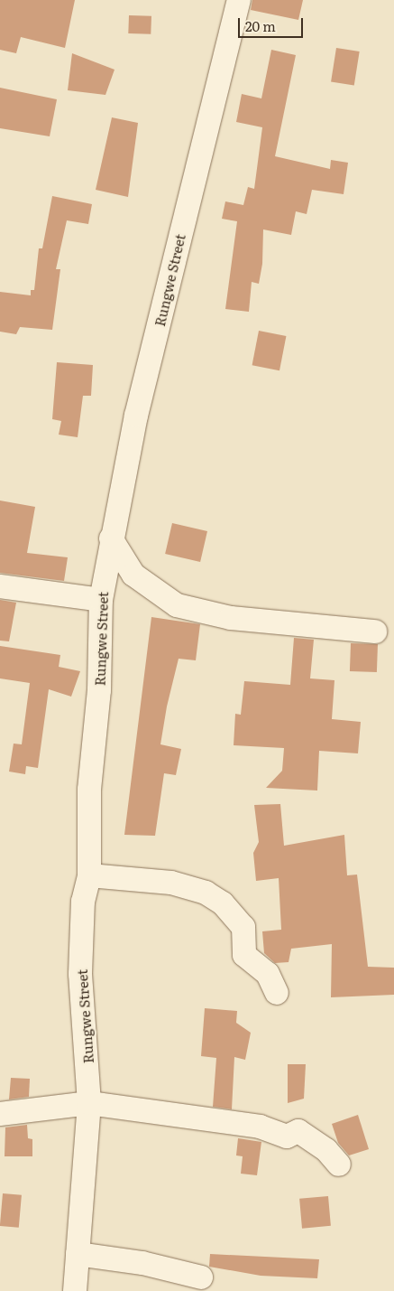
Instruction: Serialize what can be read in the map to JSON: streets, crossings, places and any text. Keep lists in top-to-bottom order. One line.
{"streets":{"street":["Rungwe Street"]},"scale_bar":"20 m"}
